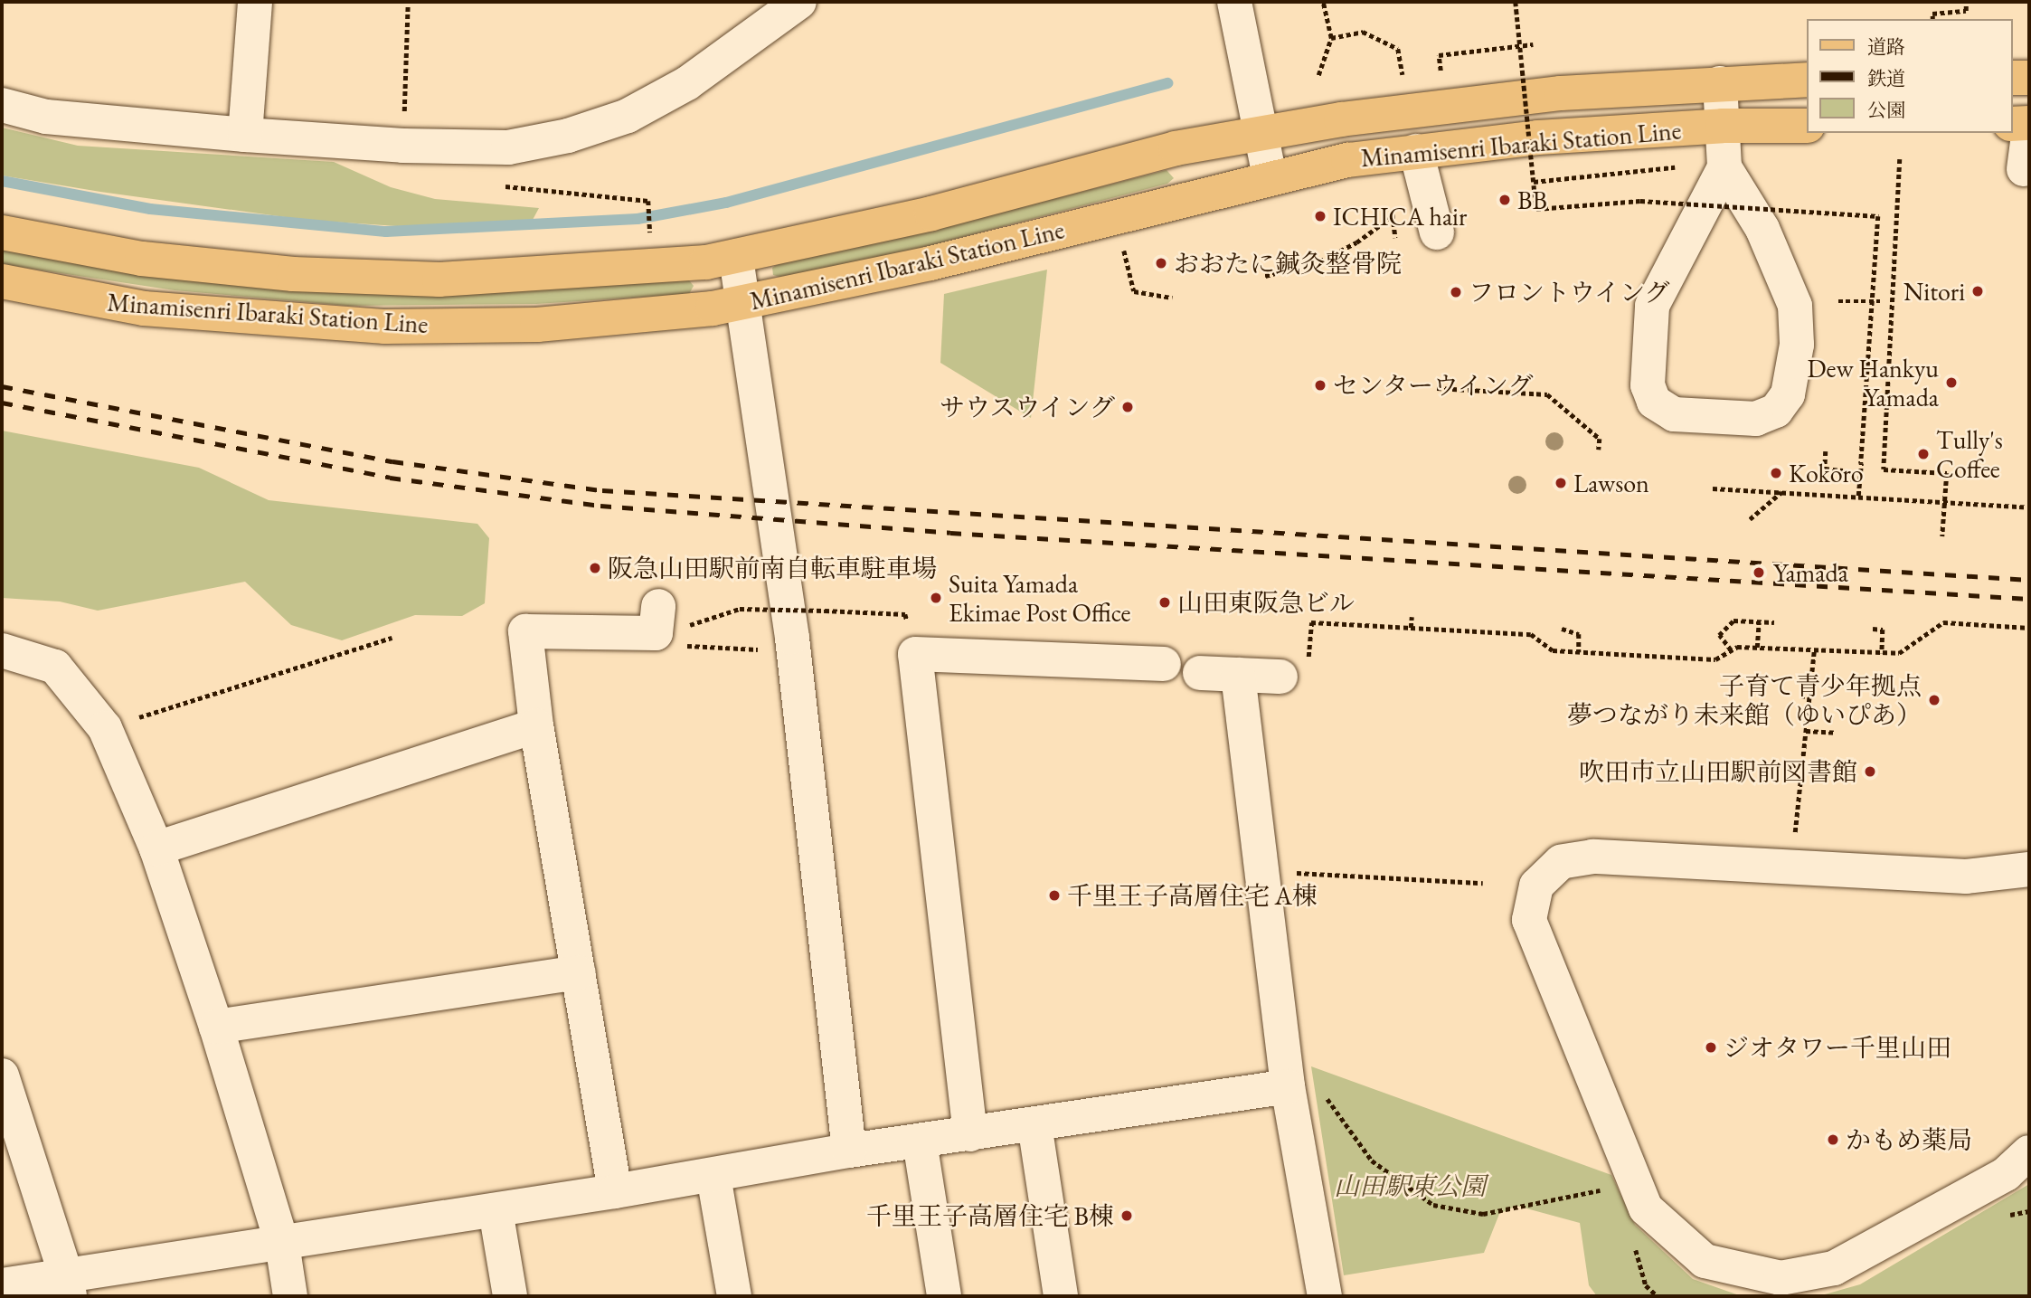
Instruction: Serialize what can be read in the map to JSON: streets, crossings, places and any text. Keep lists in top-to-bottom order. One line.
{"streets":{"main road":["Minamisenri Ibaraki Station Line"]},"parks":["山田駅東公園"],"places":["BB","ICHICA hair","おおたに鍼灸整骨院","Nitori","フロントウイング","Dew Hankyu Yamada","センターウイング","サウスウイング","Tully's Coffee","Kokoro","Lawson","阪急山田駅前南自転車駐車場","Yamada","Suita Yamada Ekimae Post Office","山田東阪急ビル","子育て青少年拠点 夢つながり未来館（ゆいぴあ）","吹田市立山田駅前図書館","千里王子高層住宅 A棟","ジオタワー千里山田","かもめ薬局","千里王子高層住宅 B棟"],"legend":["道路","鉄道","公園"]}
